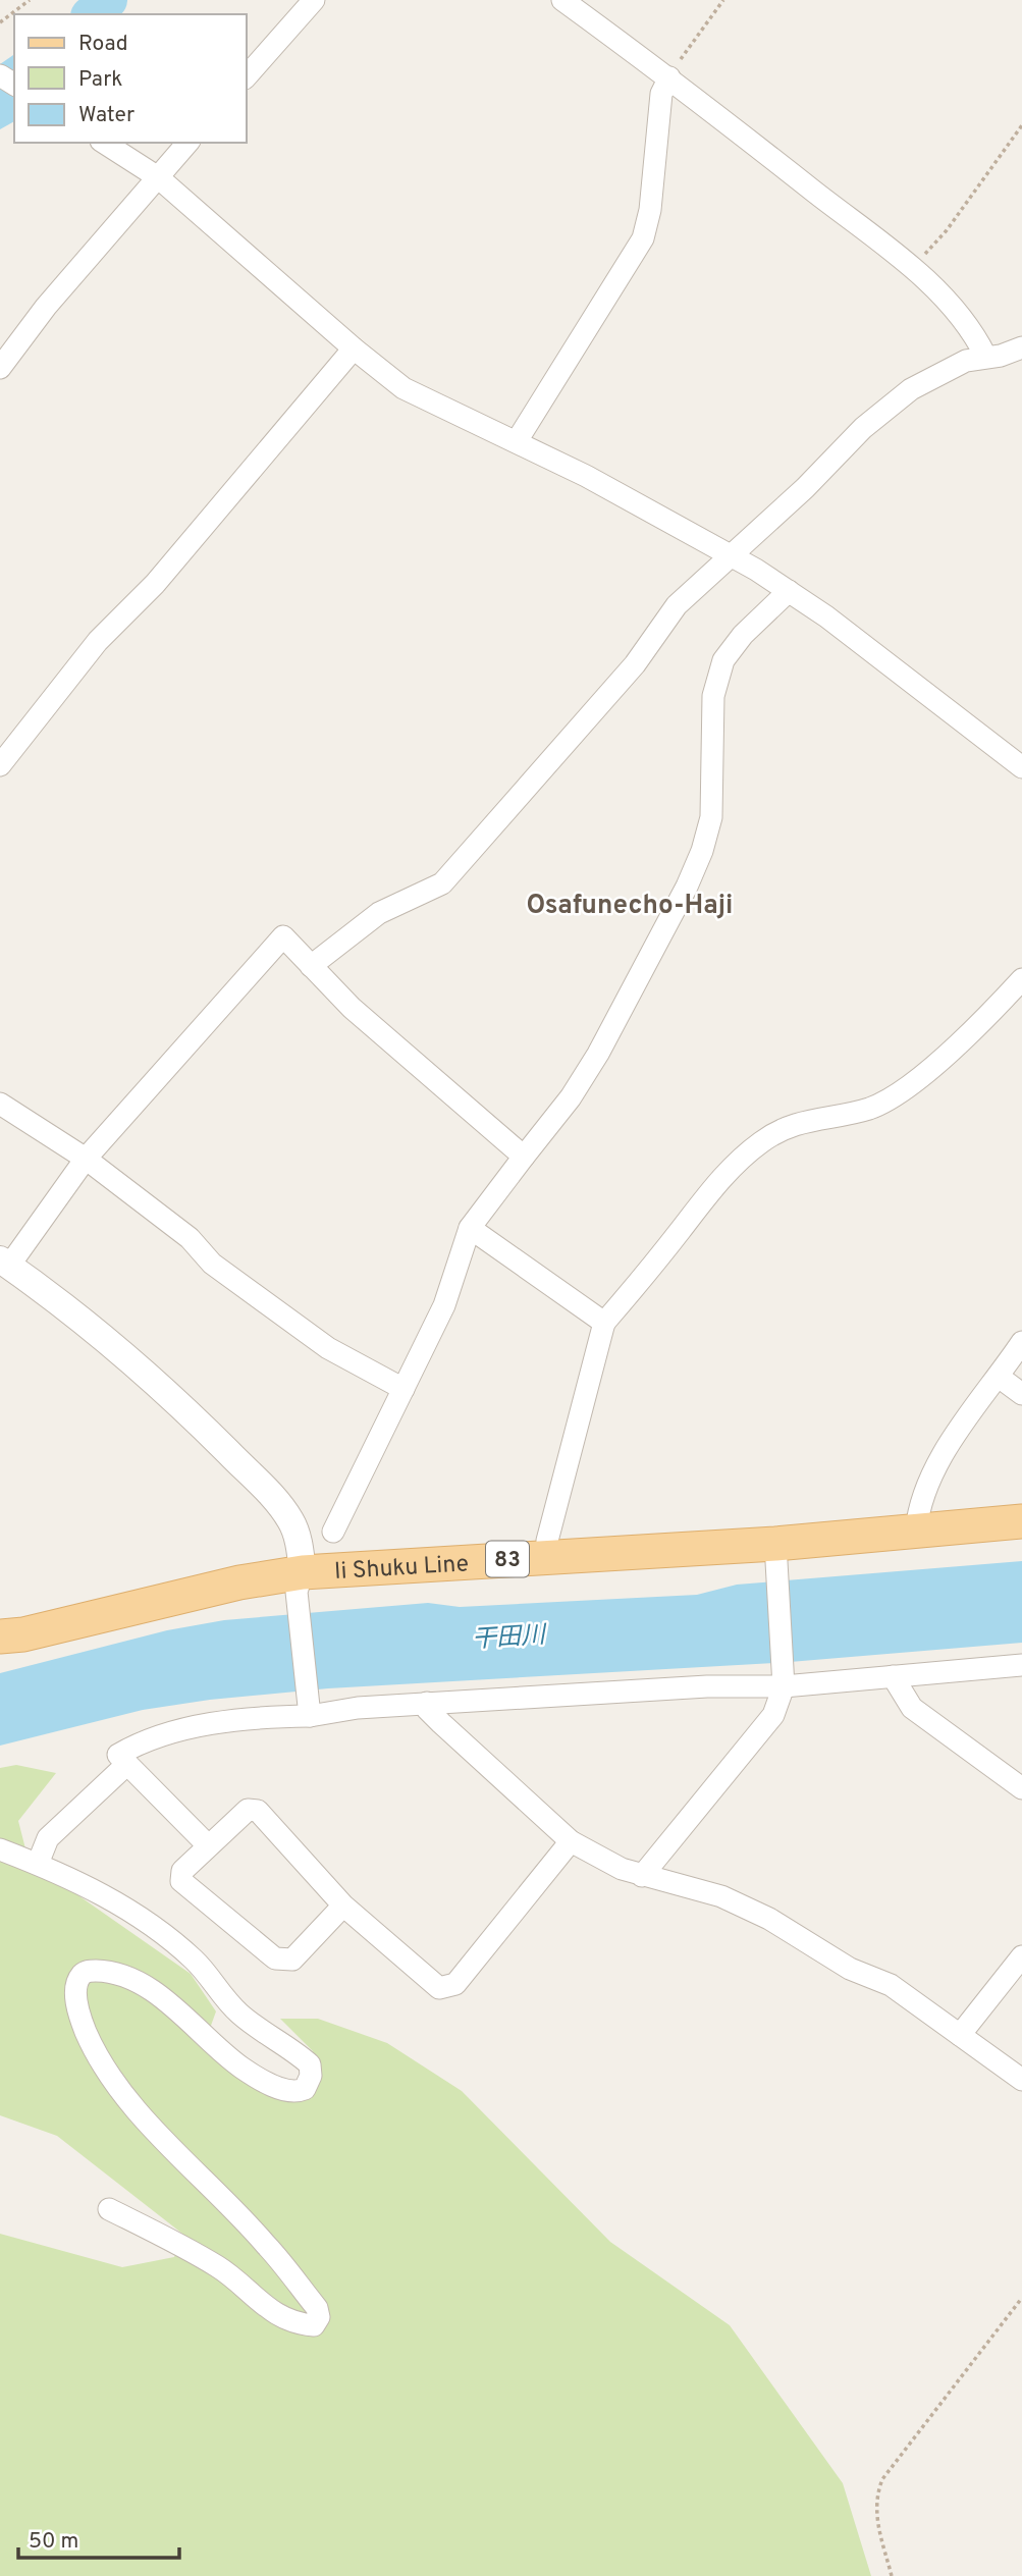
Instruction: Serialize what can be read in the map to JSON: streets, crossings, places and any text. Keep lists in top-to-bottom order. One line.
{"streets":{"main road":["83","Ii Shuku Line"]},"districts":["Osafunecho-Haji"],"water":["干田川"],"legend":["Road","Park","Water"],"scale_bar":"50 m"}
